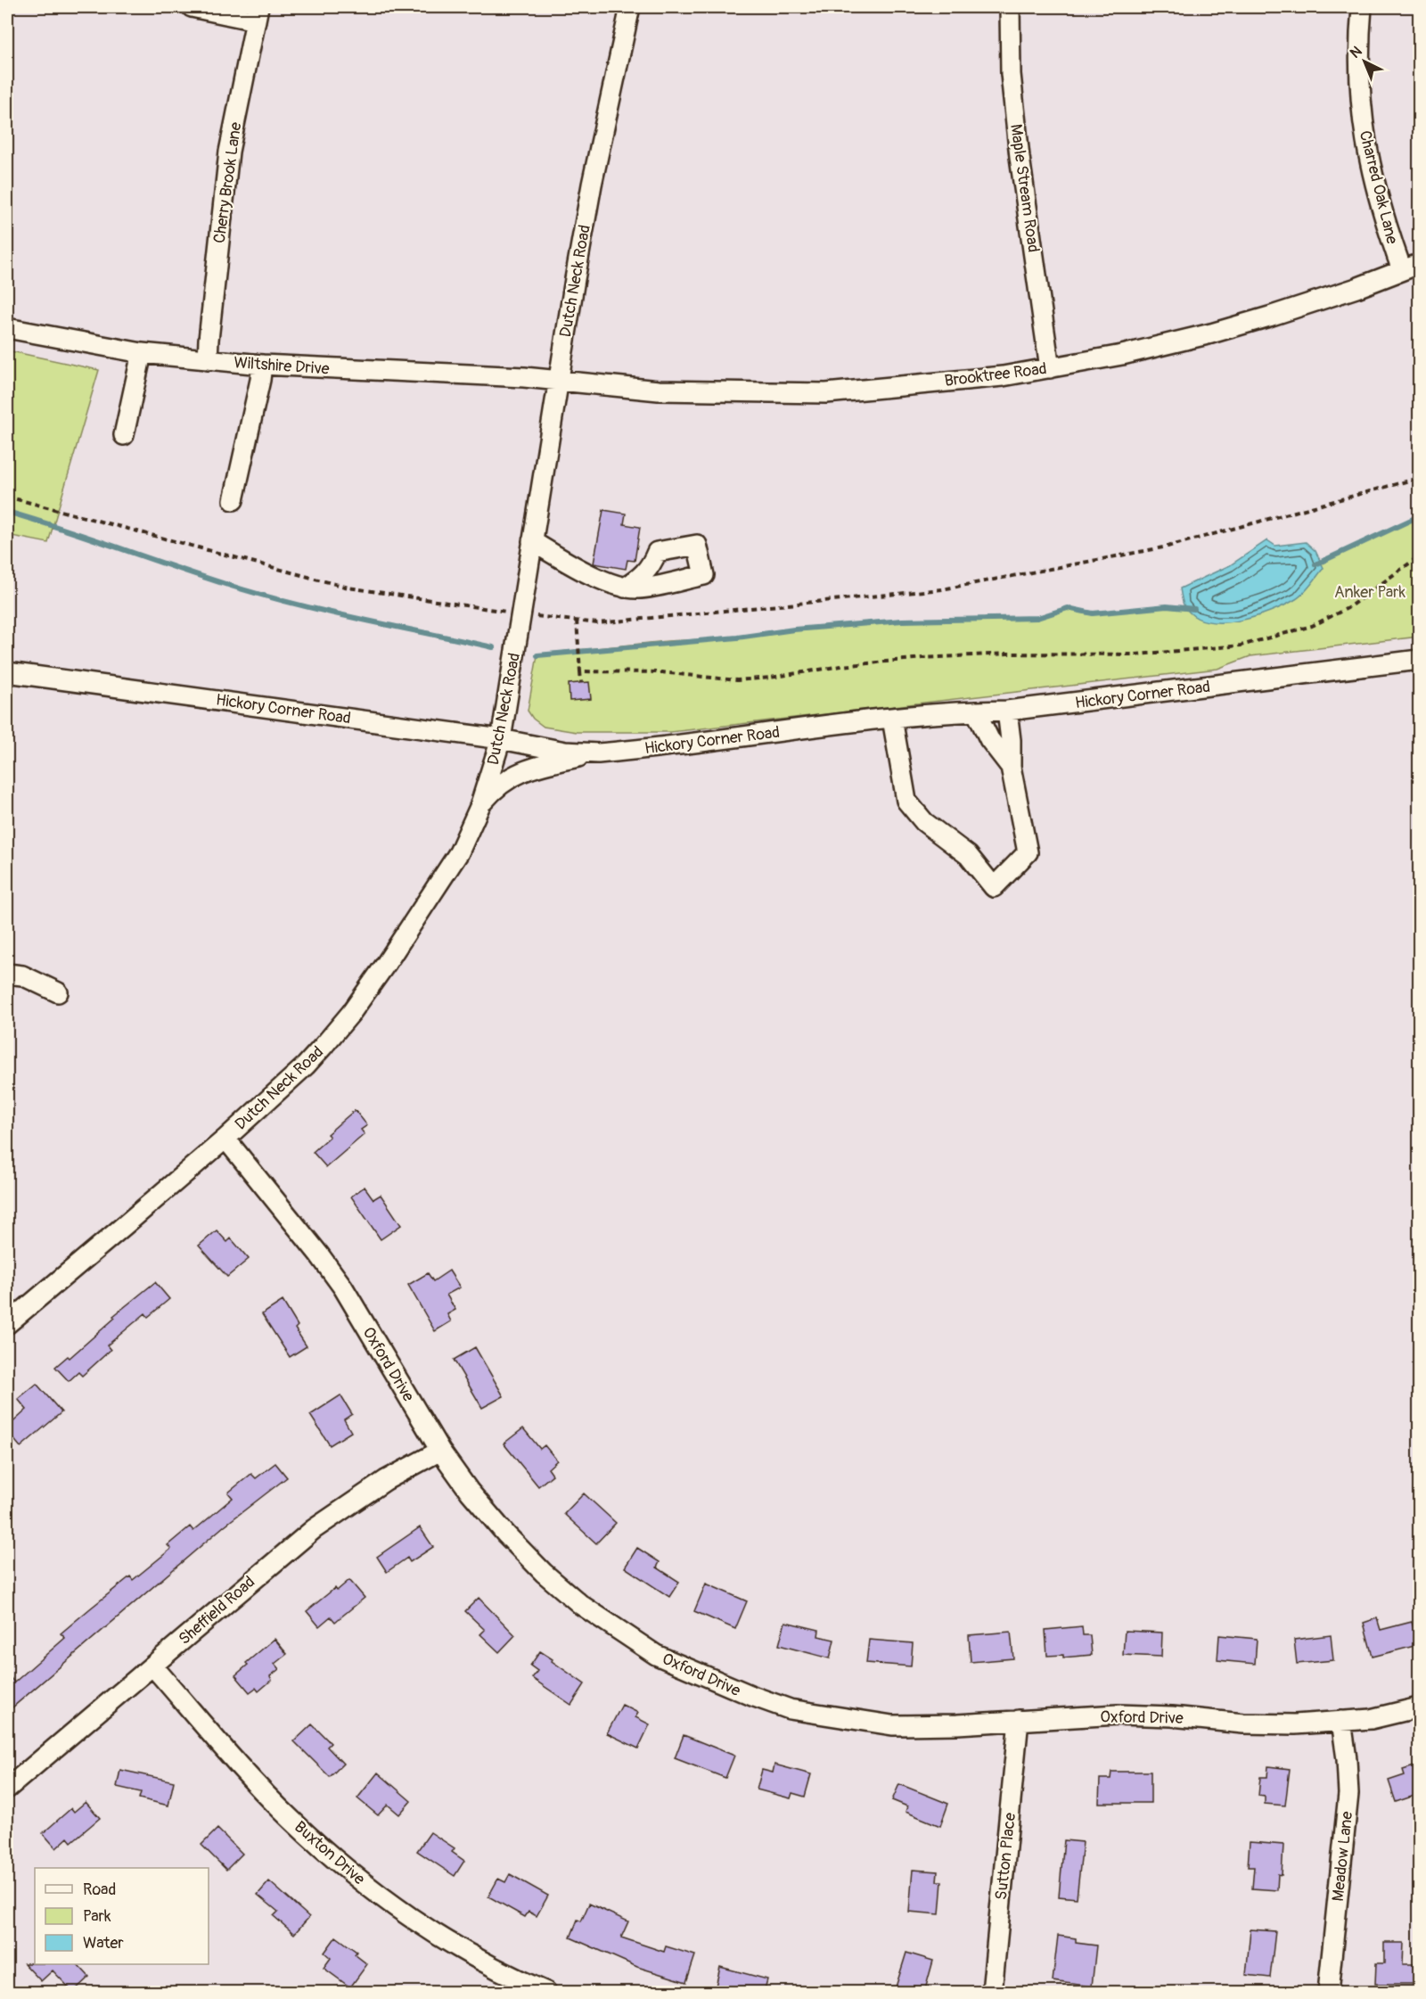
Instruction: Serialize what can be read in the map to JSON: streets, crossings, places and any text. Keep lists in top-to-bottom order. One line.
{"streets":{"street":["Cherry Brook Lane","Charred Oak Lane","Maple Stream Road","Dutch Neck Road","Wiltshire Drive","Brooktree Road","Hickory Corner Road","Oxford Drive","Sheffield Road","Buxton Drive","Sutton Place","Meadow Lane"]},"crossings":[["Cherry Brook Lane","Wiltshire Drive"],["Charred Oak Lane","Brooktree Road"],["Maple Stream Road","Brooktree Road"],["Dutch Neck Road","Wiltshire Drive"],["Dutch Neck Road","Brooktree Road"],["Dutch Neck Road","Hickory Corner Road"],["Dutch Neck Road","Oxford Drive"],["Wiltshire Drive","Brooktree Road"],["Oxford Drive","Sheffield Road"],["Oxford Drive","Sutton Place"],["Oxford Drive","Meadow Lane"],["Sheffield Road","Buxton Drive"]],"parks":["Anker Park"],"legend":["Road","Park","Water"],"north":"top left"}
